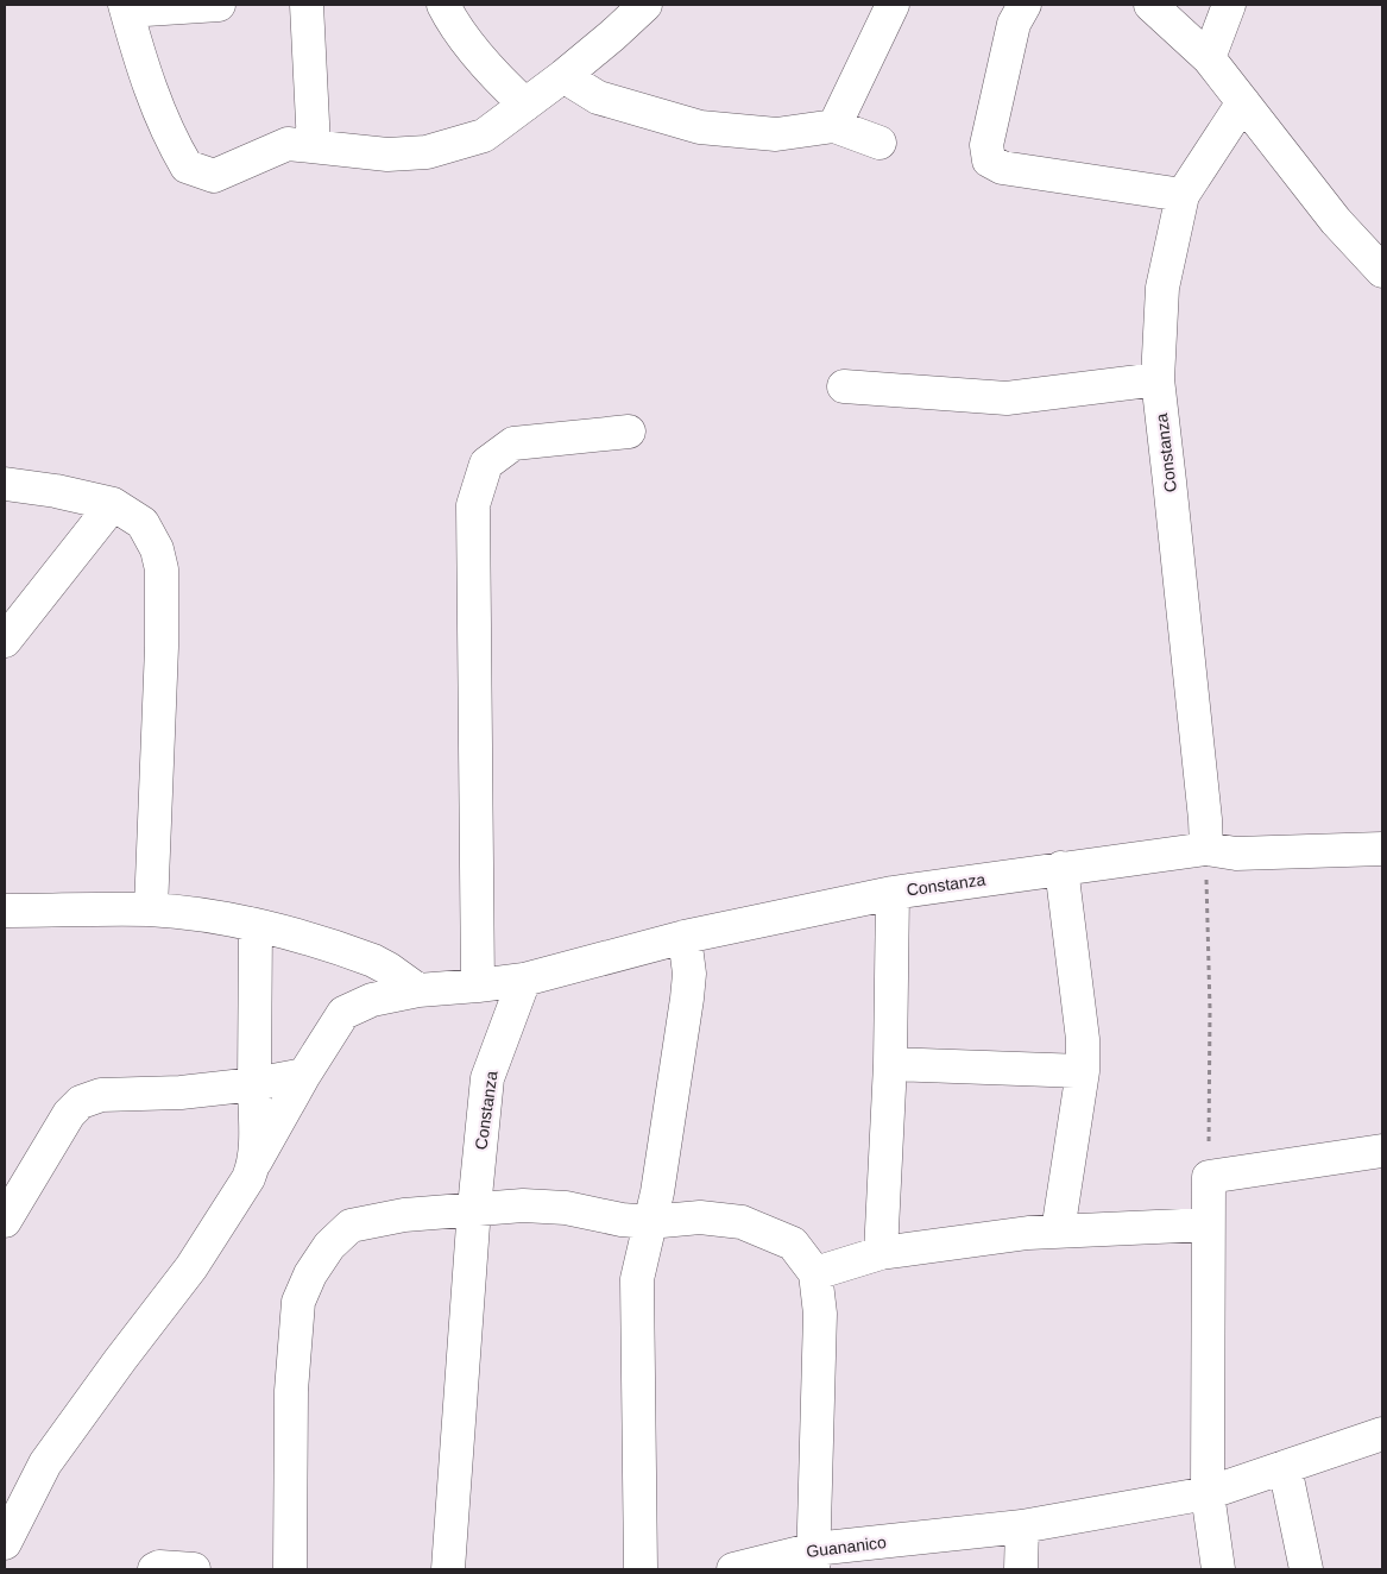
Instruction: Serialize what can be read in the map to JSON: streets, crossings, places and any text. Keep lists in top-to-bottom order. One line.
{"streets":{"street":["Constanza","Guananico"]}}
